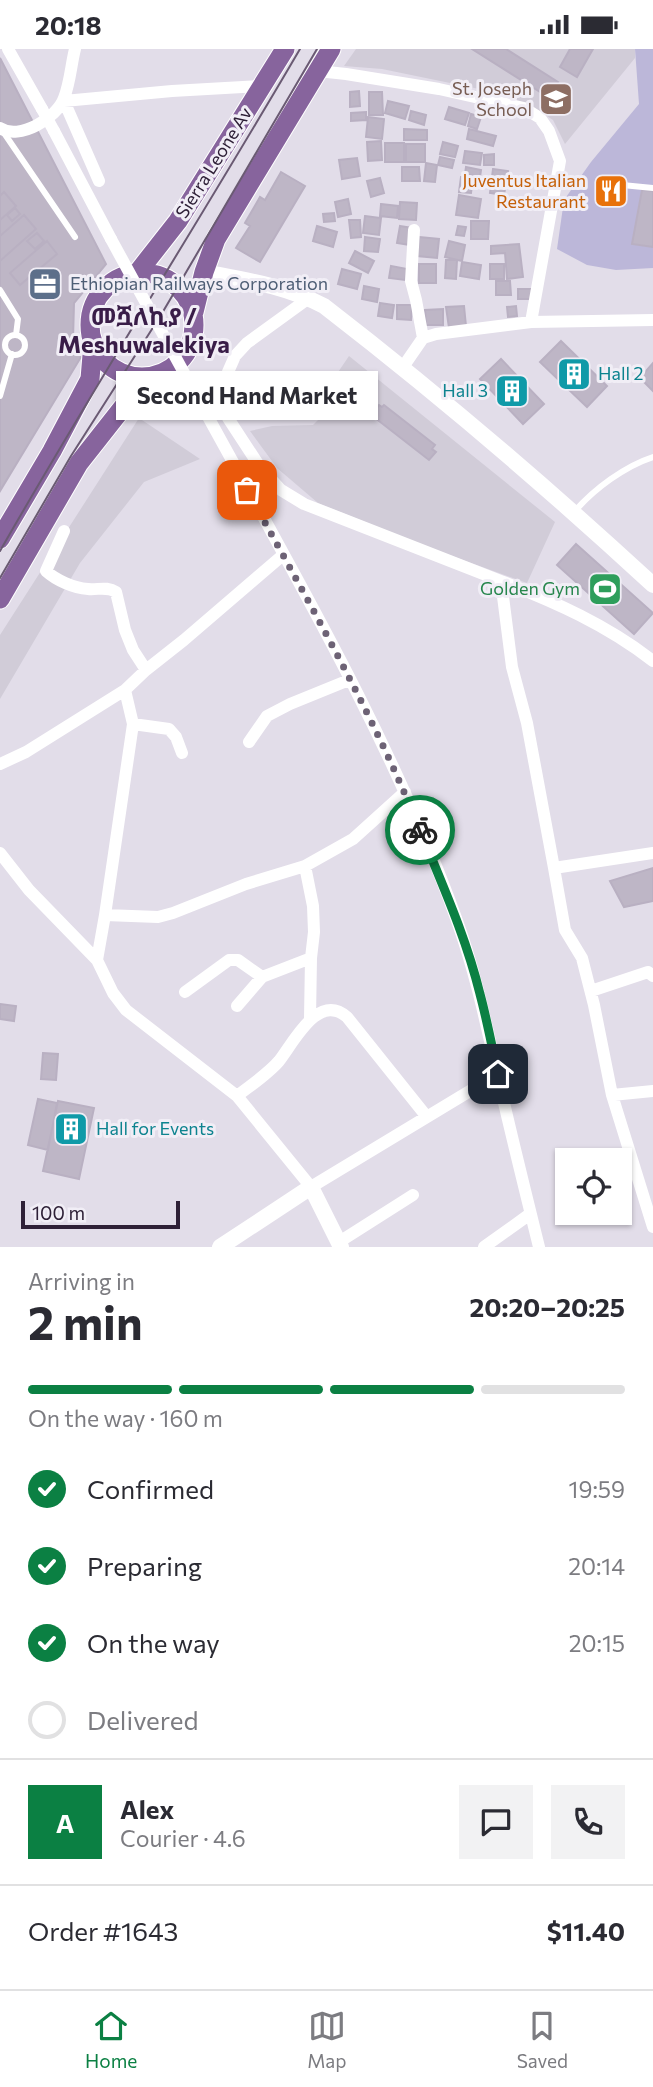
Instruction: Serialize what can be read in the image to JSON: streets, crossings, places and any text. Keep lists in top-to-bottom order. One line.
{"streets":{"main road":["Sierra Leone Av"]},"districts":["መሿለኪያ / Meshuwalekiya"],"places":{"school or university":["St. Joseph School"],"restaurant":["Juventus Italian Restaurant"],"office":["Ethiopian Railways Corporation"],"building":["Hall 2","Hall 3","Hall for Events"],"other":["Second Hand Market"],"sports":["Golden Gym"]},"scale_bar":"100 m","page":{"status":"20:18","bubble":"Second Hand Market","scale":"100 m","heading":["2 min","Arriving in","20:20–20:25"],"panel":["Alex","Courier · 4.6","Order #1643","$11.40"],"bar":"On the way · 160 m","list":[["Confirmed","19:59"],["Preparing","20:14"],["On the way","20:15"],"Delivered"],"round":"A","tabs":["Home","Map","Saved"]}}
